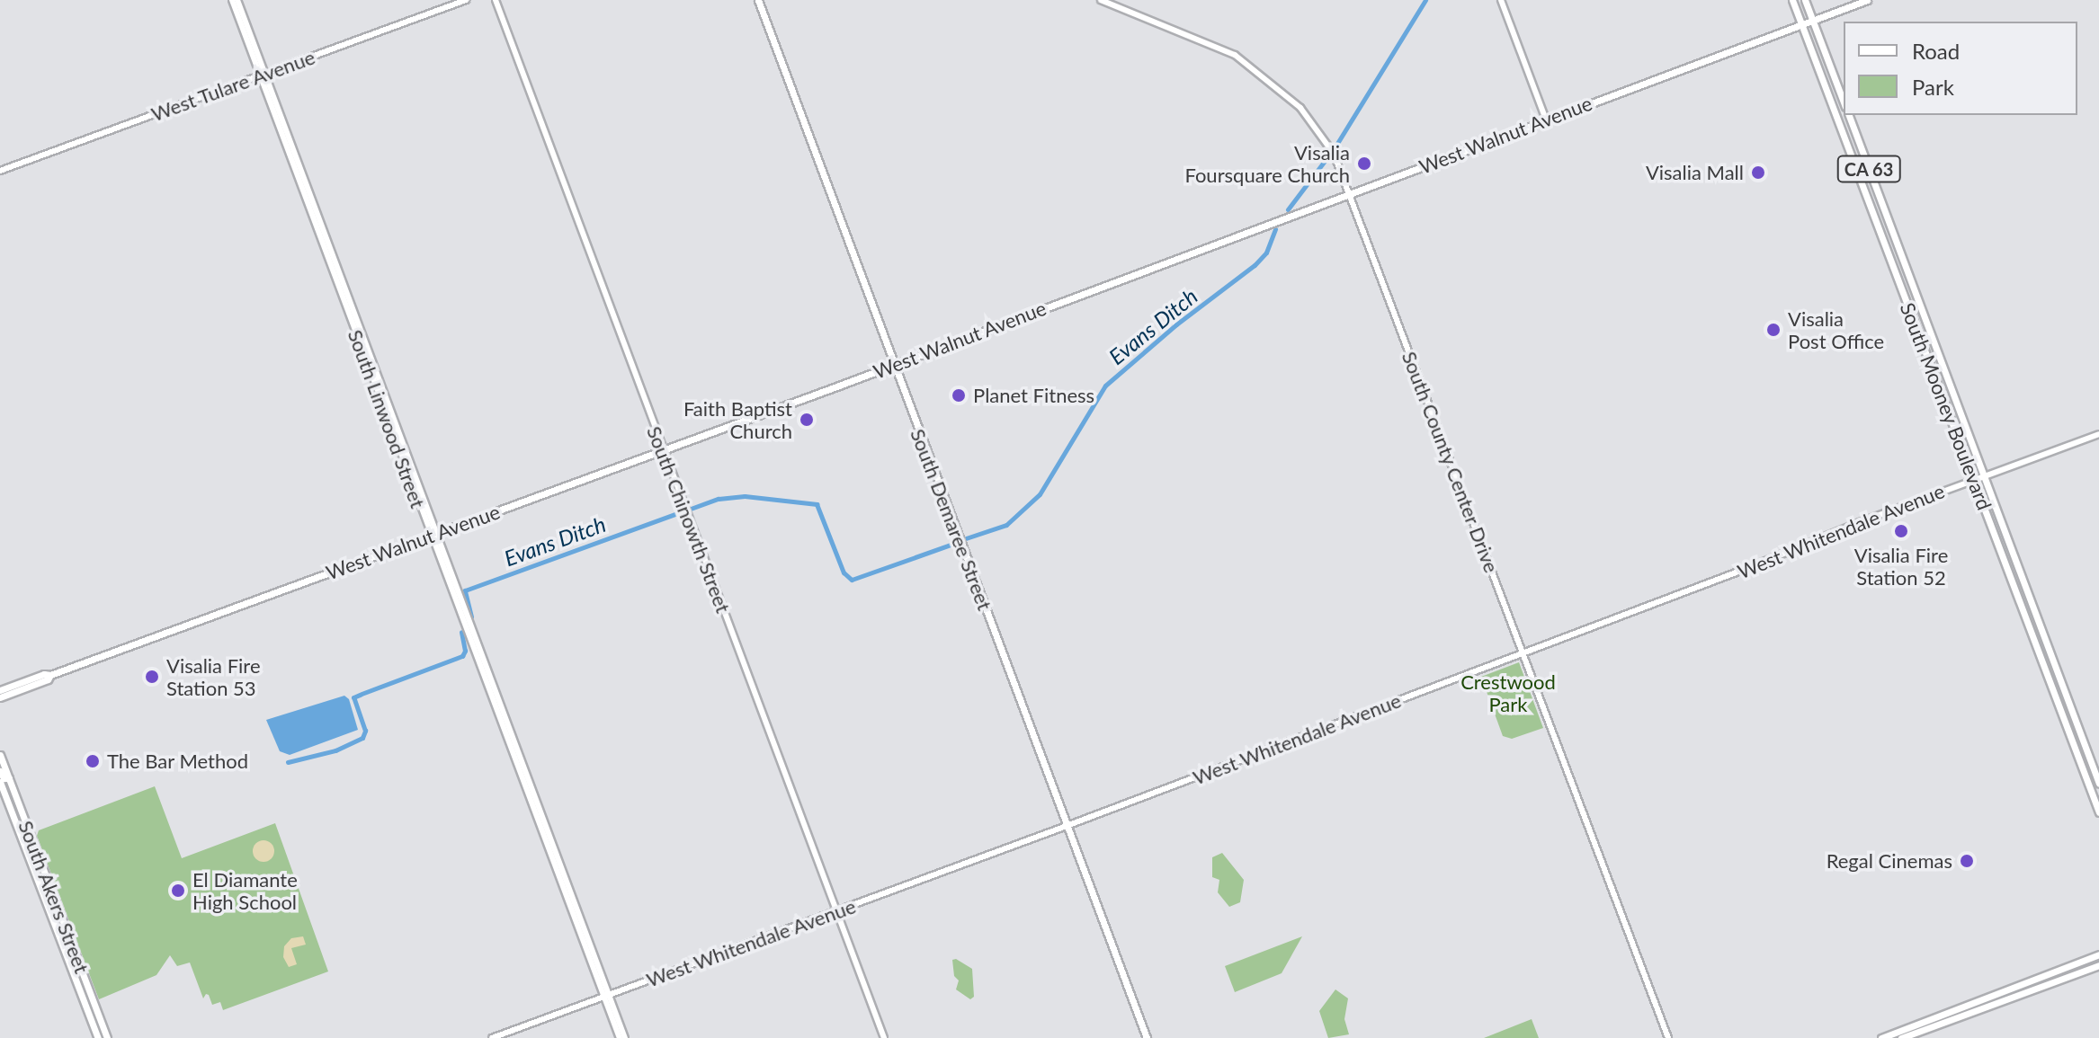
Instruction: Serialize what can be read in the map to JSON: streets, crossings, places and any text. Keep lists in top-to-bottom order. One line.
{"streets":{"main road":["West Walnut Avenue","CA 63","South Mooney Boulevard","South Demaree Street","South Akers Street"],"street":["West Tulare Avenue","South Linwood Street","South County Center Drive","South Chinowth Street","West Whitendale Avenue"]},"crossings":[["West Tulare Avenue","South Linwood Street"],["West Walnut Avenue","South Mooney Boulevard"],["West Walnut Avenue","South Linwood Street"],["West Walnut Avenue","South County Center Drive"],["West Walnut Avenue","South Chinowth Street"],["West Walnut Avenue","South Demaree Street"],["South Mooney Boulevard","West Whitendale Avenue"],["South Linwood Street","West Whitendale Avenue"],["South County Center Drive","West Whitendale Avenue"],["South Chinowth Street","West Whitendale Avenue"],["South Demaree Street","West Whitendale Avenue"]],"water":["Evans Ditch"],"parks":["Crestwood Park"],"places":["Visalia Foursquare Church","Visalia Mall","Visalia Post Office","Planet Fitness","Faith Baptist Church","Visalia Fire Station 52","Visalia Fire Station 53","The Bar Method","Regal Cinemas","El Diamante High School"],"legend":["Road","Park"]}
